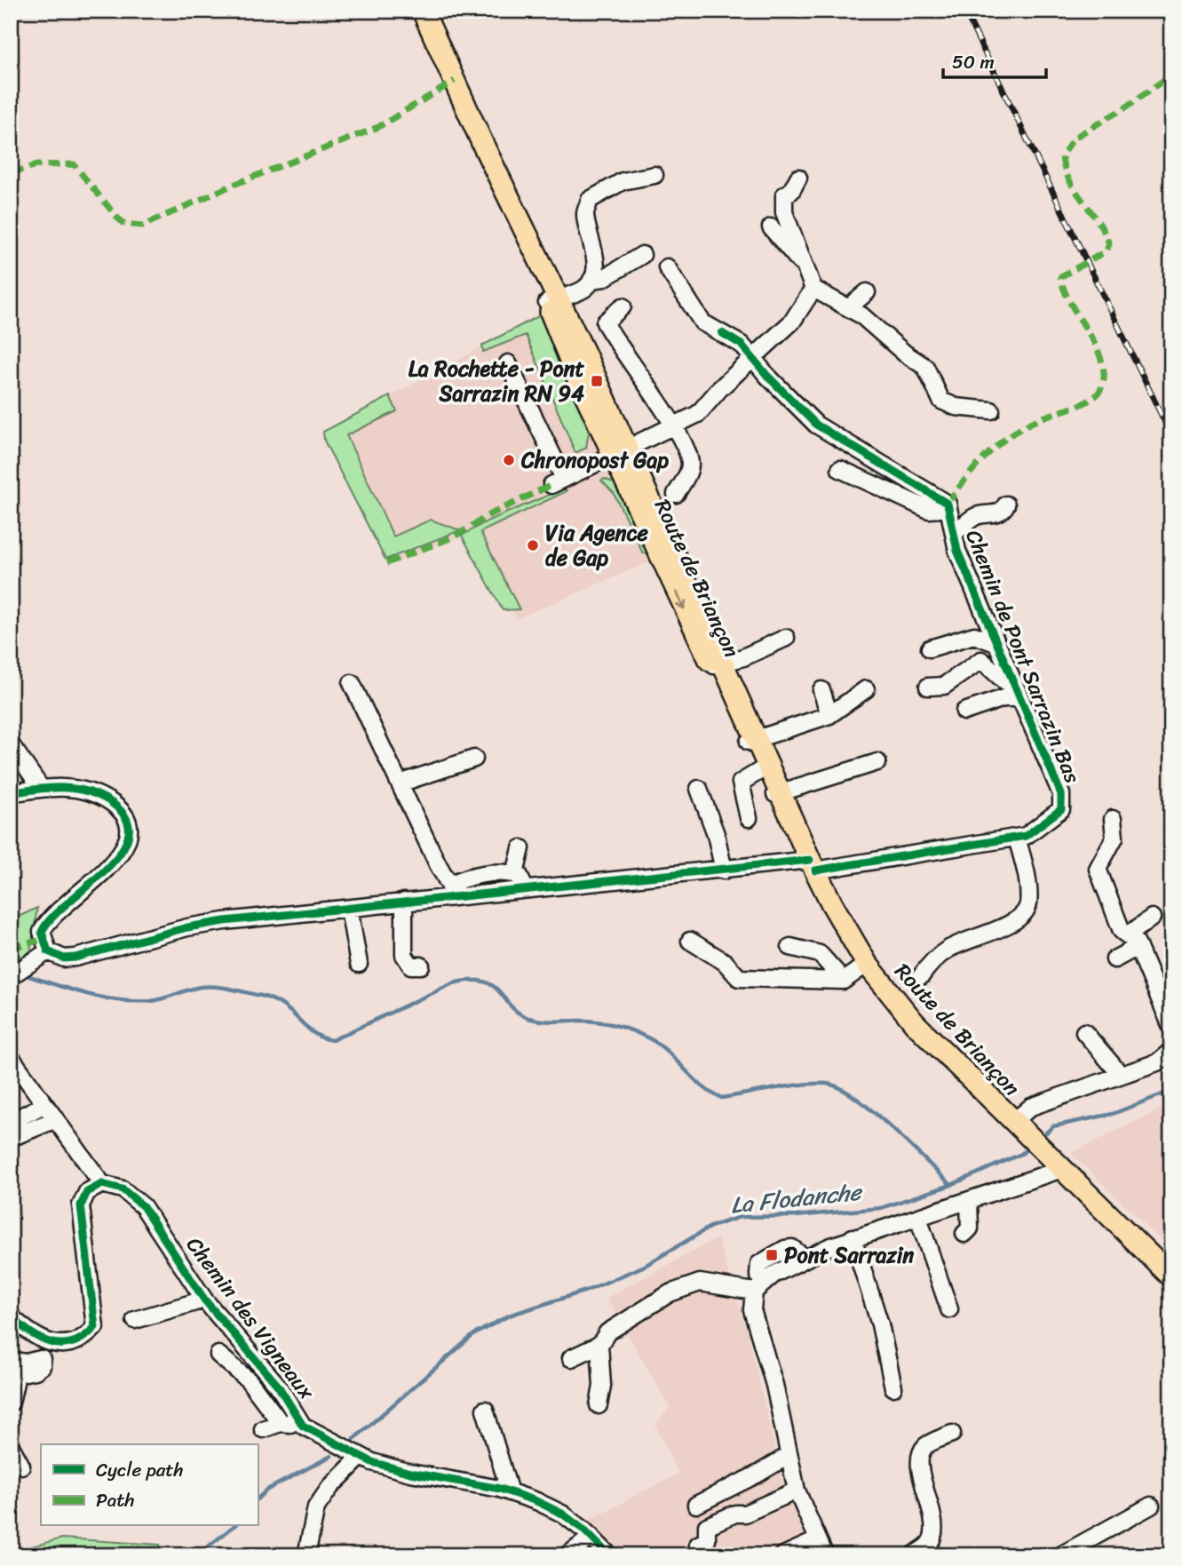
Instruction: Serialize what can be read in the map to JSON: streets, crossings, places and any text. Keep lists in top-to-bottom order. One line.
{"streets":{"main road":["Route de Briançon"],"street":["Chemin de Pont Sarrazin Bas","Chemin des Vigneaux"]},"crossings":[["Route de Briançon","Chemin de Pont Sarrazin Bas"]],"water":["La Flodanche"],"places":{"transit":["La Rochette - Pont Sarrazin RN 94","Pont Sarrazin"],"other":["Chronopost Gap","Via Agence de Gap"]},"legend":["Cycle path","Path"],"scale_bar":"50 m"}
